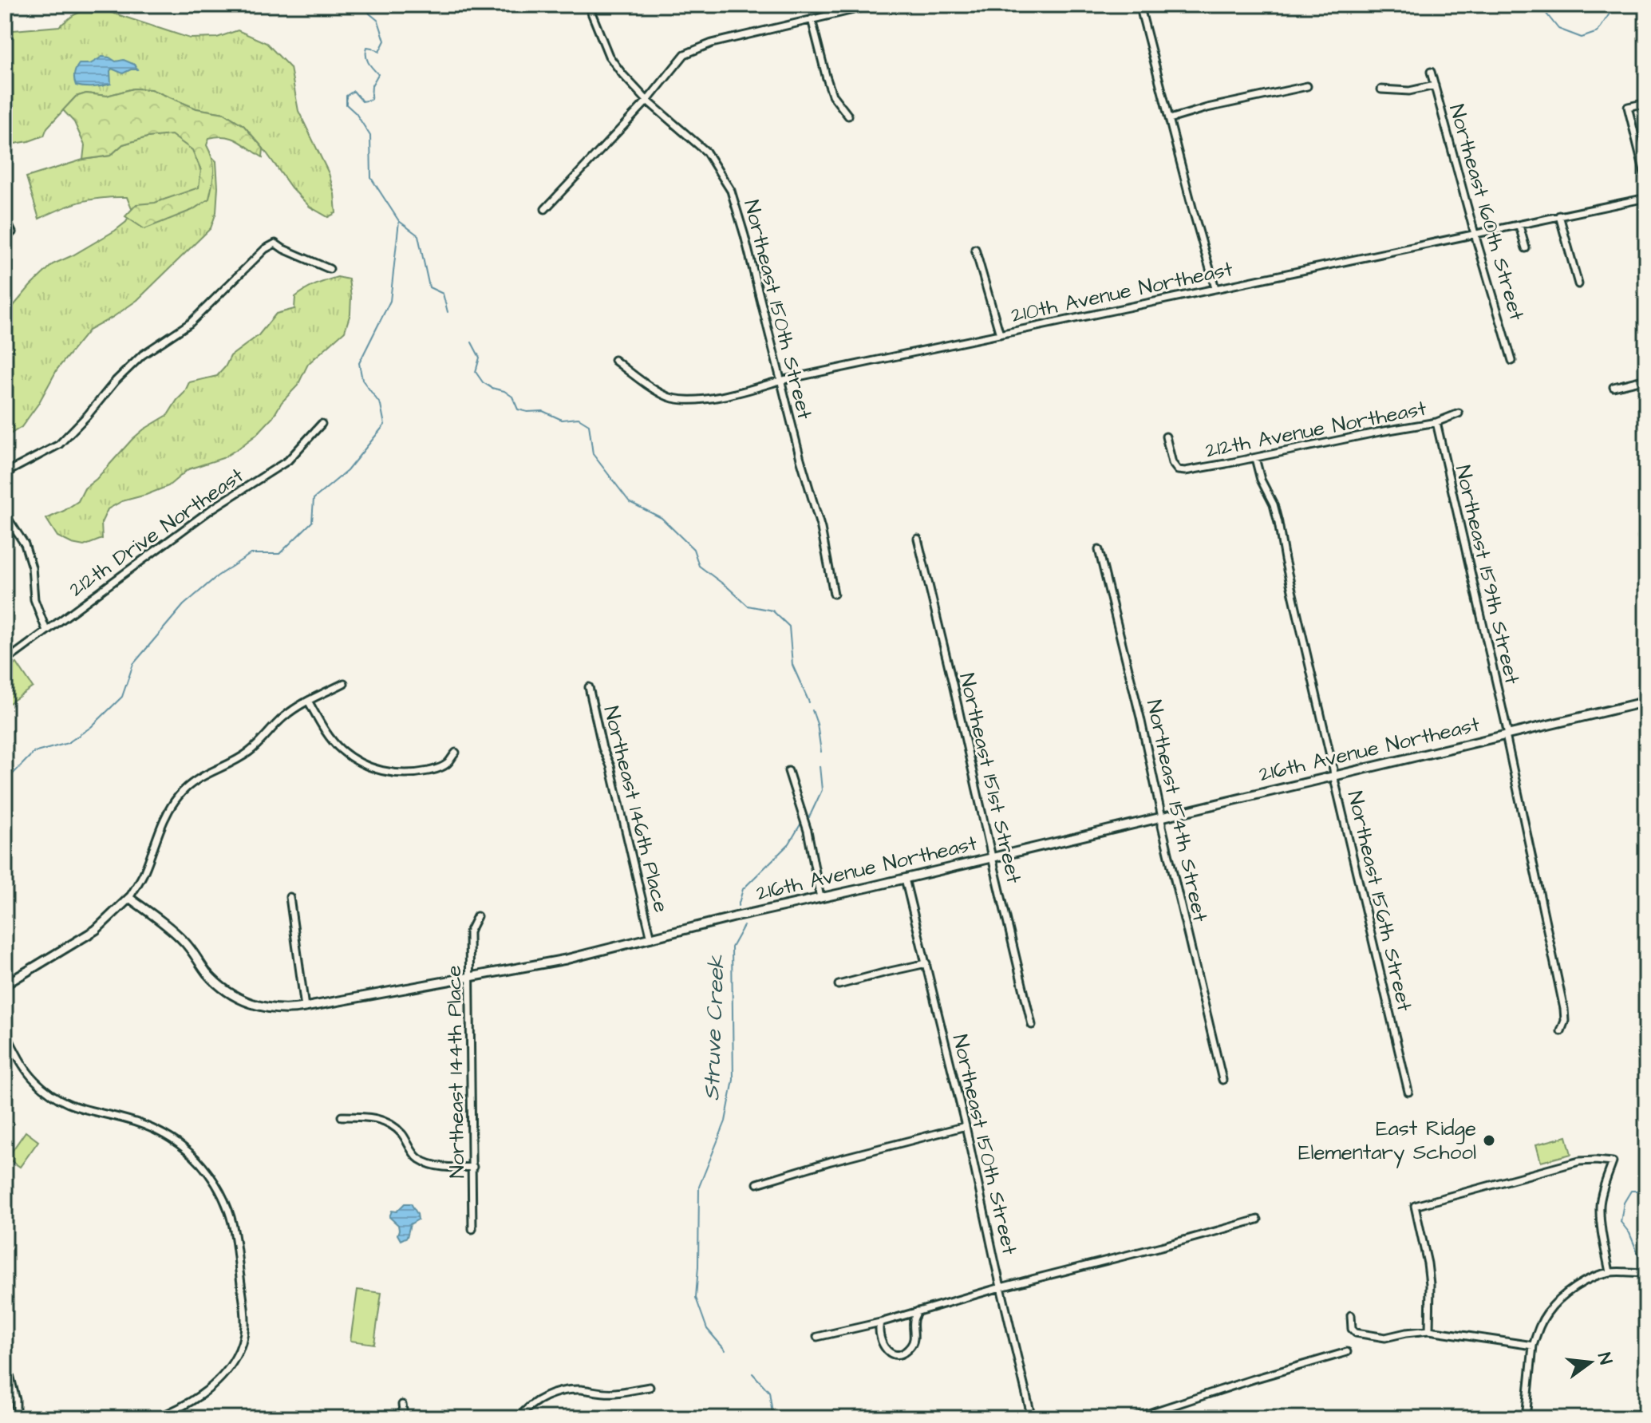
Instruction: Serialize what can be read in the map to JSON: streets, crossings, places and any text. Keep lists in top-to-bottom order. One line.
{"streets":{"street":["Northeast 160th Street","210th Avenue Northeast","Northeast 150th Street","212th Avenue Northeast","212th Drive Northeast","Northeast 159th Street","216th Avenue Northeast","Northeast 151st Street","Northeast 146th Place","Northeast 154th Street","Northeast 156th Street","Northeast 144th Place"]},"crossings":[["Northeast 160th Street","210th Avenue Northeast"],["210th Avenue Northeast","Northeast 150th Street"],["Northeast 150th Street","216th Avenue Northeast"],["212th Avenue Northeast","Northeast 159th Street"],["212th Avenue Northeast","Northeast 156th Street"],["Northeast 159th Street","216th Avenue Northeast"],["216th Avenue Northeast","Northeast 151st Street"],["216th Avenue Northeast","Northeast 146th Place"],["216th Avenue Northeast","Northeast 154th Street"],["216th Avenue Northeast","Northeast 156th Street"],["216th Avenue Northeast","Northeast 144th Place"]],"water":["Struve Creek"],"places":["East Ridge Elementary School"],"north":"right"}
